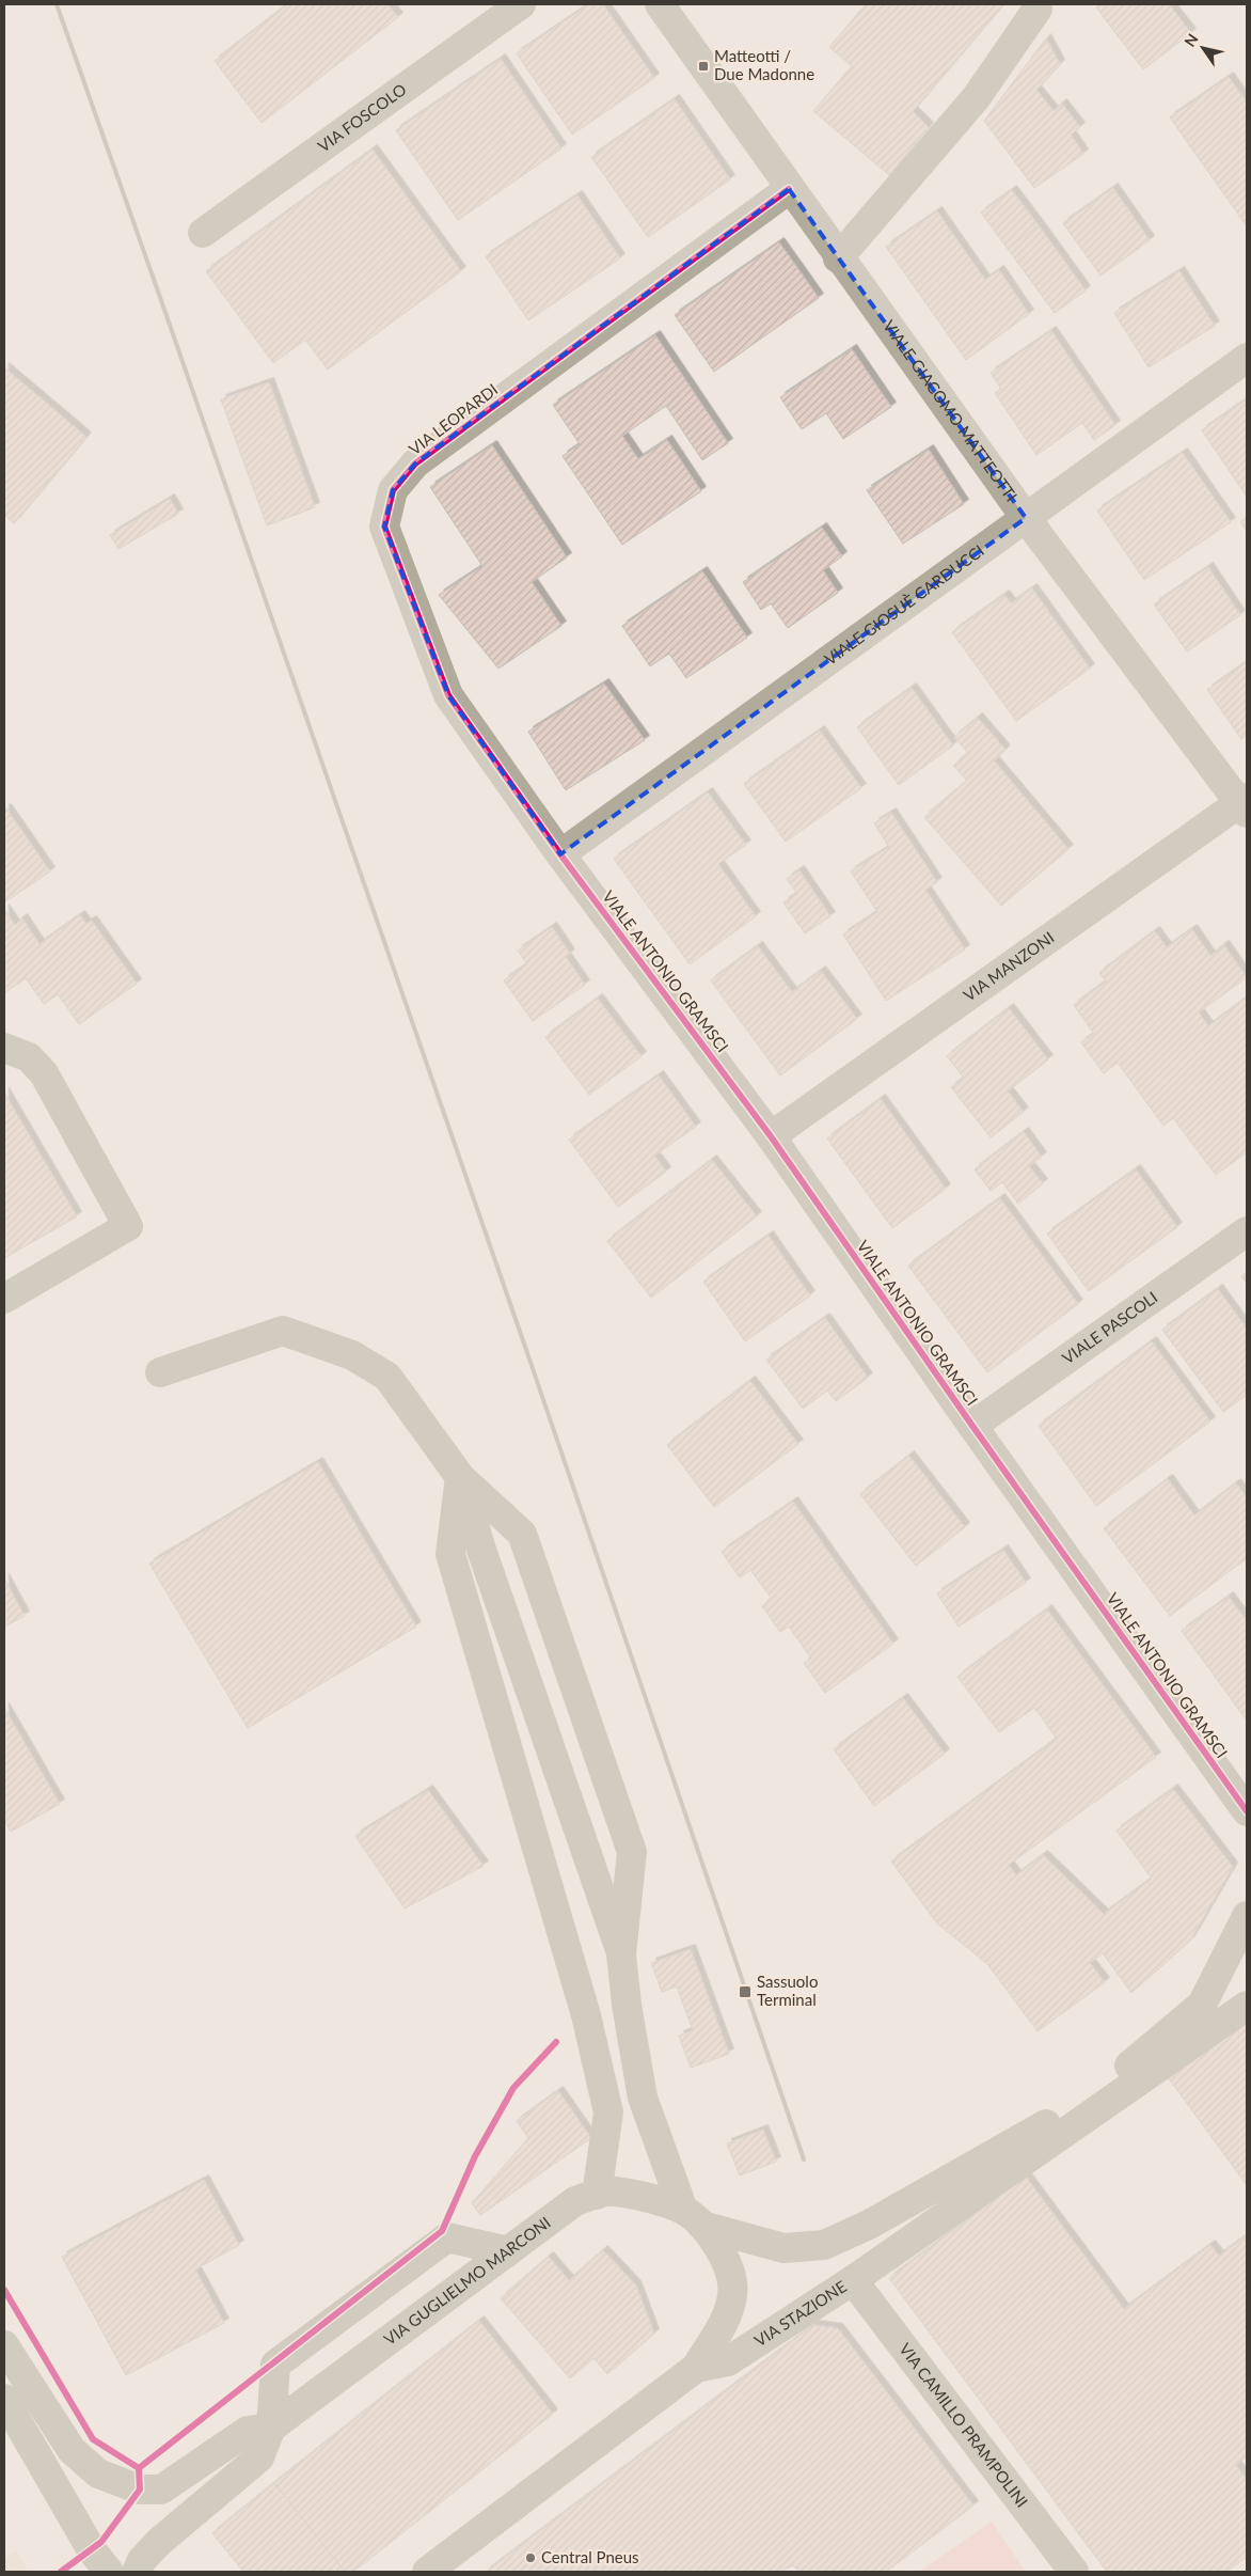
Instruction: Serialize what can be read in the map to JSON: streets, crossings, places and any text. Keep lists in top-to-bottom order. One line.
{"streets":{"street":["VIA FOSCOLO","VIALE GIACOMO MATTEOTTI","VIA LEOPARDI","VIALE GIOSUÈ CARDUCCI","VIA MANZONI","VIALE ANTONIO GRAMSCI","VIALE PASCOLI","VIA GUGLIELMO MARCONI","VIA STAZIONE","VIA CAMILLO PRAMPOLINI"]},"crossings":[["VIALE GIACOMO MATTEOTTI","VIA LEOPARDI"],["VIALE GIACOMO MATTEOTTI","VIALE GIOSUÈ CARDUCCI"],["VIALE GIACOMO MATTEOTTI","VIA MANZONI"],["VIA LEOPARDI","VIALE GIOSUÈ CARDUCCI"],["VIA LEOPARDI","VIALE ANTONIO GRAMSCI"],["VIALE GIOSUÈ CARDUCCI","VIALE ANTONIO GRAMSCI"],["VIA MANZONI","VIALE ANTONIO GRAMSCI"],["VIALE ANTONIO GRAMSCI","VIALE PASCOLI"],["VIA STAZIONE","VIA CAMILLO PRAMPOLINI"]],"places":{"transit":["Matteotti / Due Madonne","Sassuolo Terminal"],"other":["Central Pneus"]},"north":"top left"}
